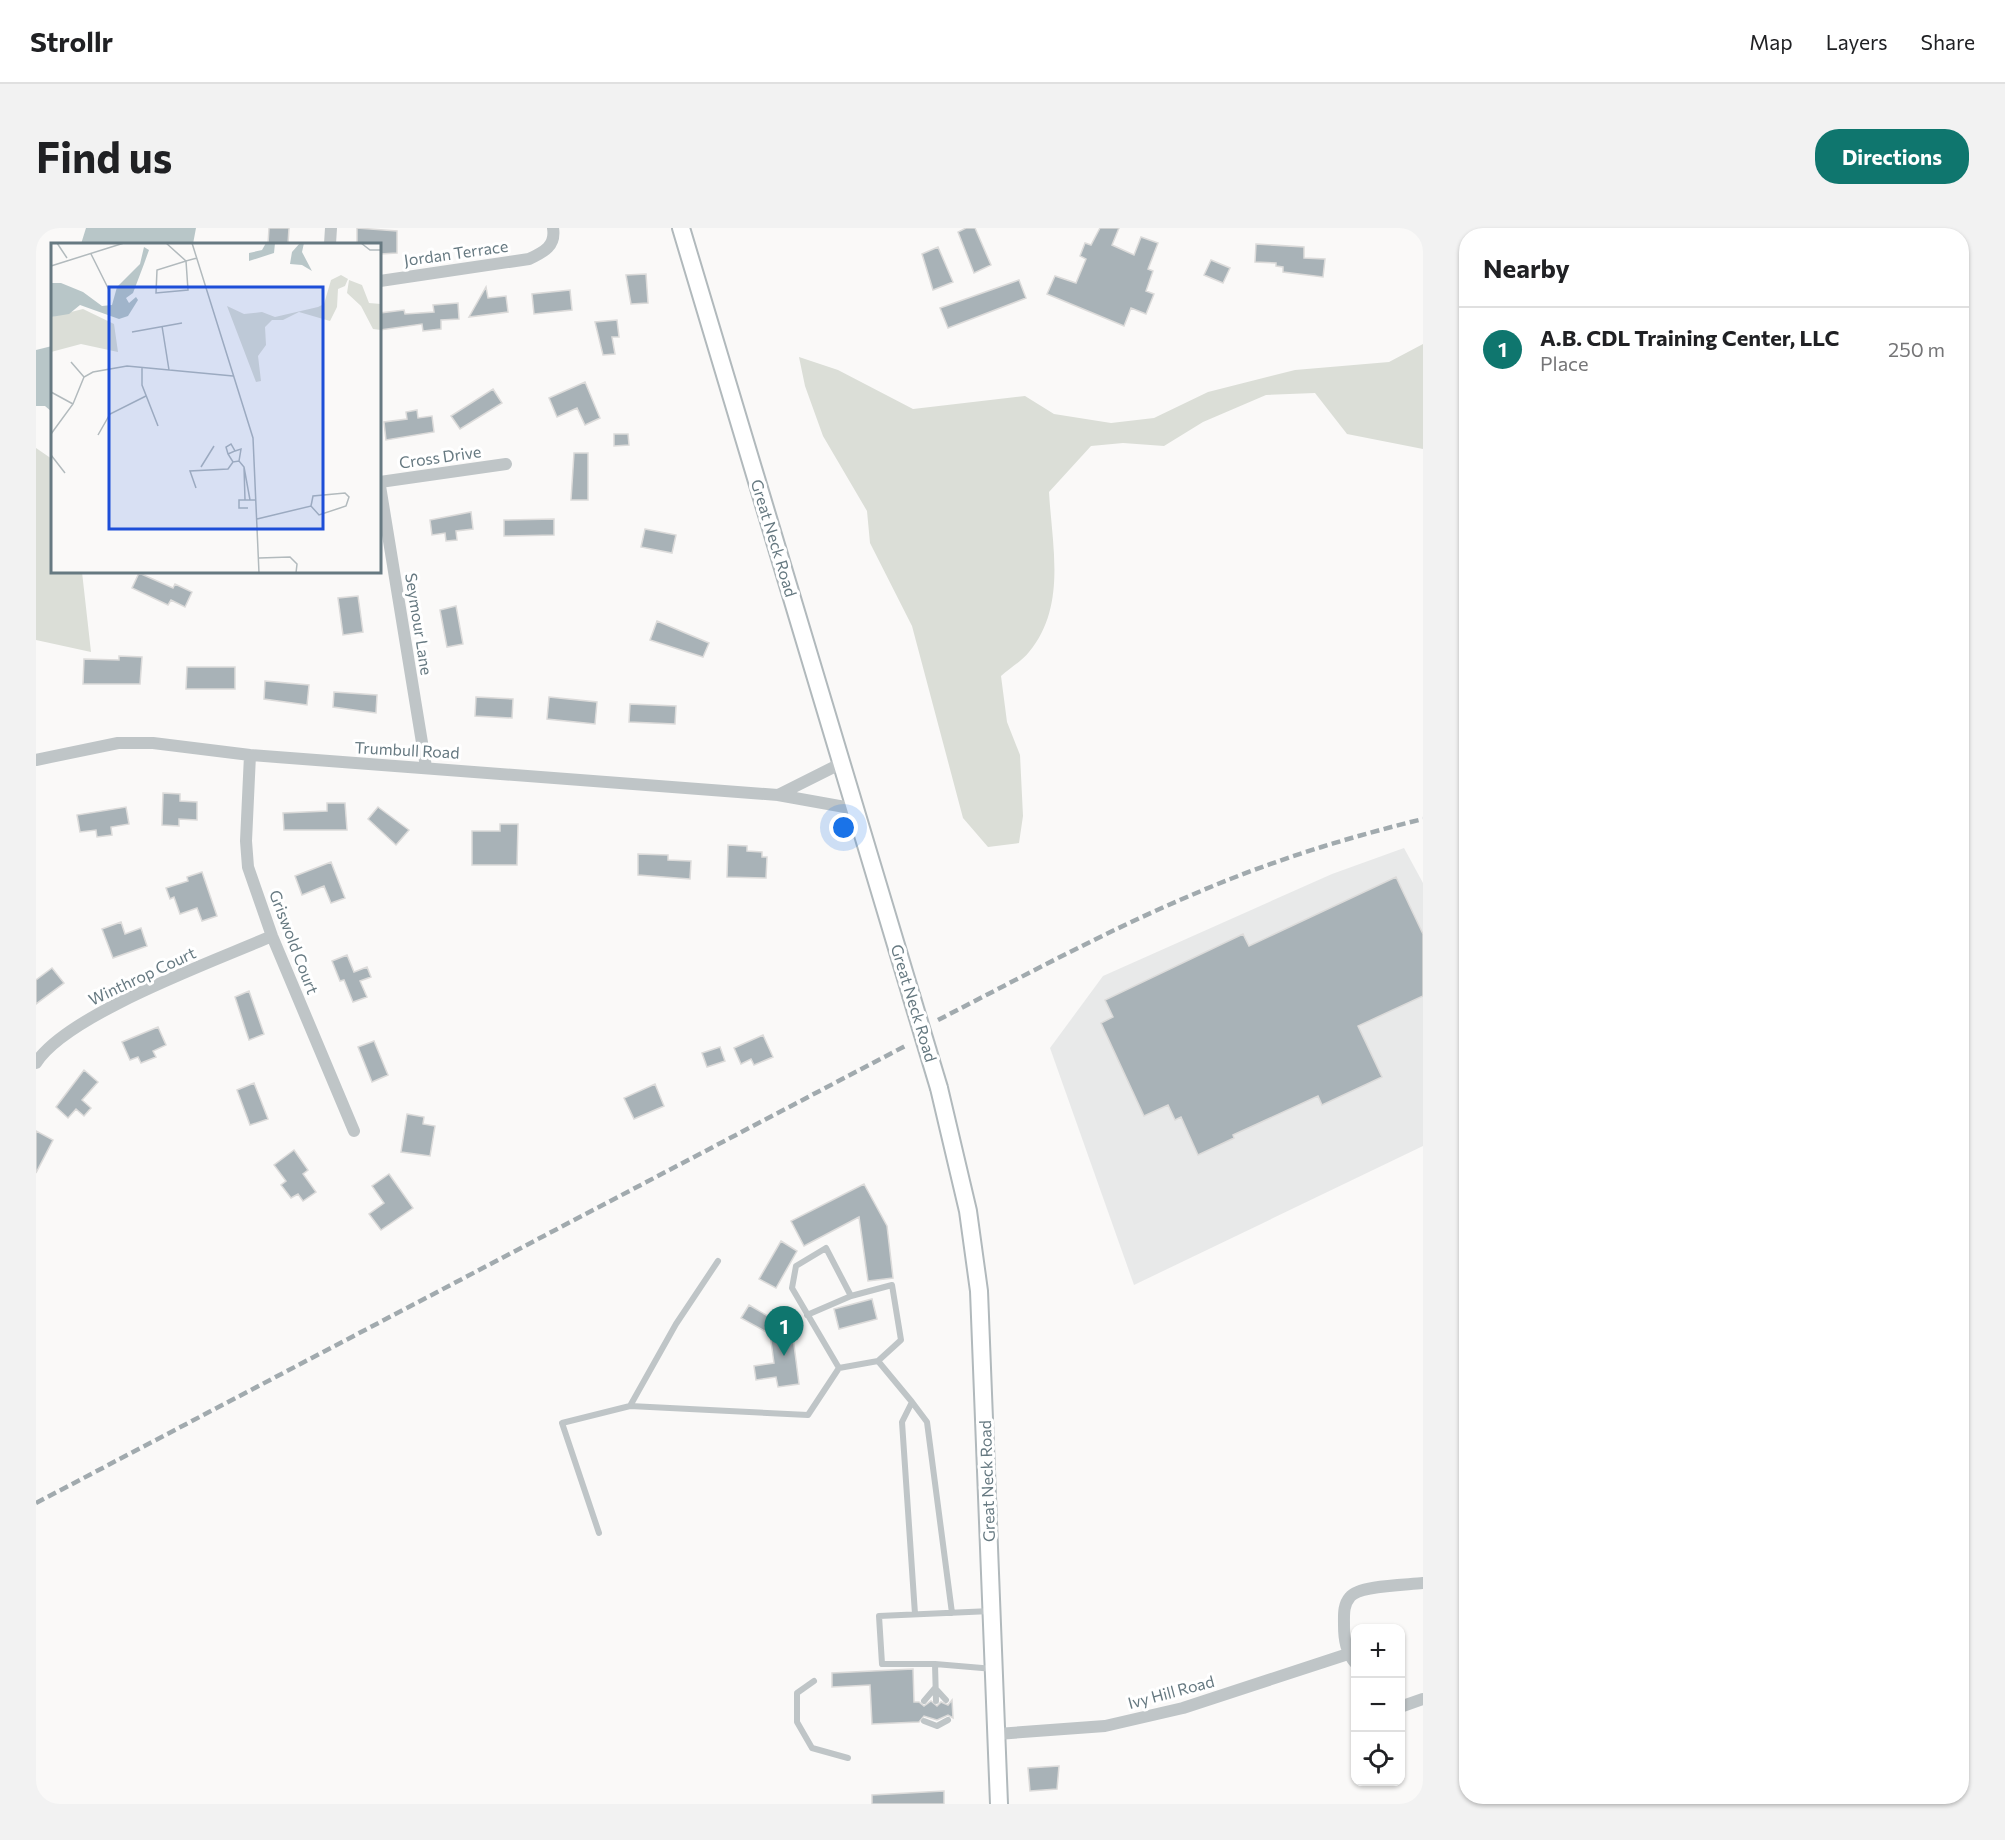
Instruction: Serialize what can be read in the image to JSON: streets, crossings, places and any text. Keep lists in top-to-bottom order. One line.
{"streets":{"main road":["Great Neck Road"],"street":["Jordan Terrace","Cross Drive","Seymour Lane","Trumbull Road","Griswold Court","Winthrop Court","Ivy Hill Road"]},"crossings":[["Great Neck Road","Trumbull Road"],["Great Neck Road","Ivy Hill Road"],["Seymour Lane","Trumbull Road"],["Trumbull Road","Griswold Court"],["Griswold Court","Winthrop Court"]],"page":{"header":"Strollr","nav":["Map","Layers","Share"],"buttons":"Directions","title":"Find us","heading":"Nearby","list":[{"mark":"1","name":"A.B. CDL Training Center, LLC","note":"Place","value":"250 m"}],"pins":"1","map_buttons":["+","−"]}}
